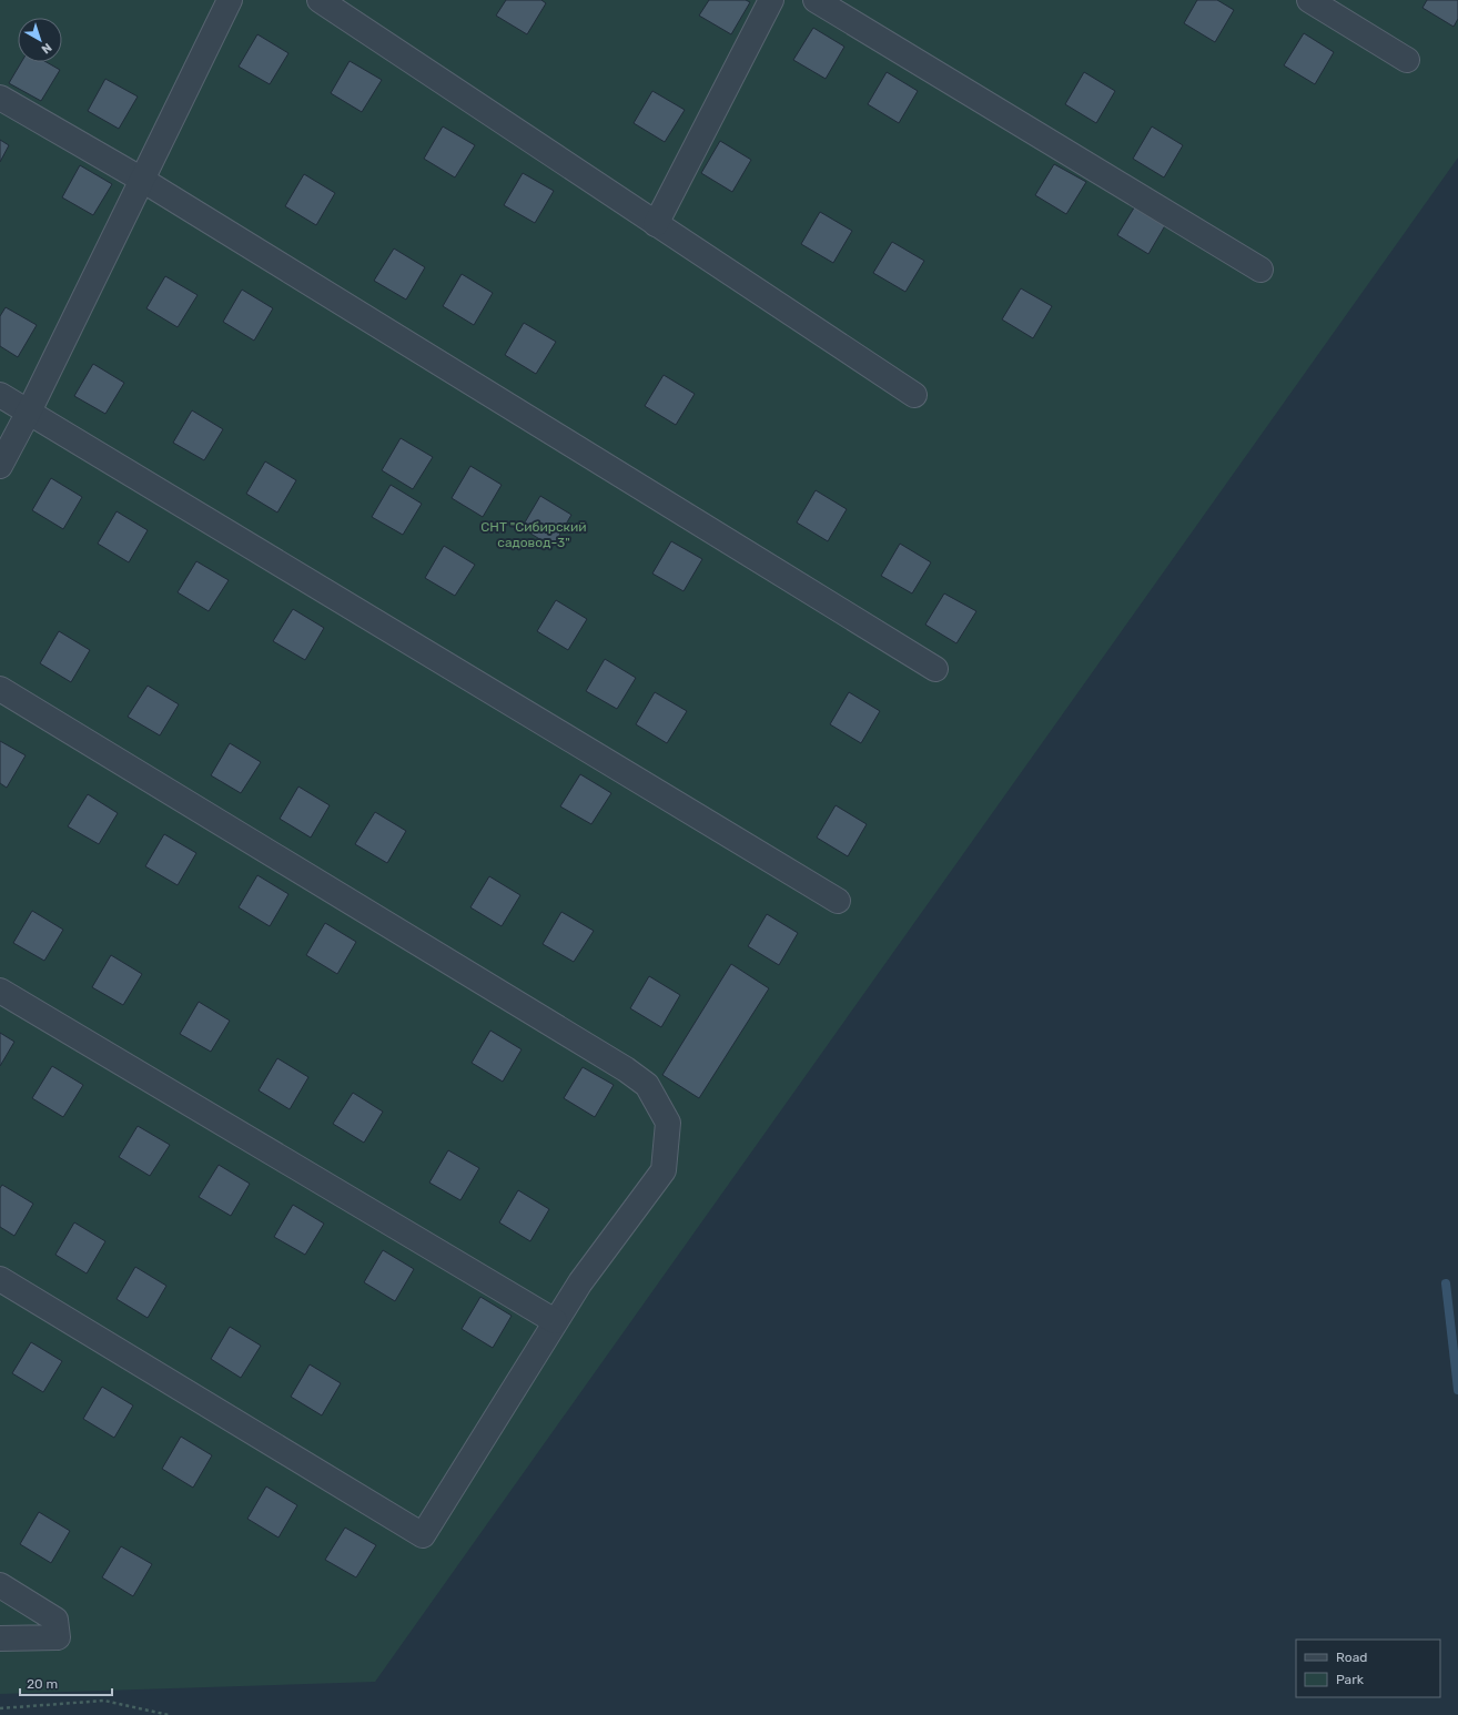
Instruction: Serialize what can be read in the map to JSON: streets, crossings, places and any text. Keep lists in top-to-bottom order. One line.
{"parks":["СНТ \"Сибирский садовод-3\""],"legend":["Road","Park"],"scale_bar":"20 m","north":"bottom right"}
